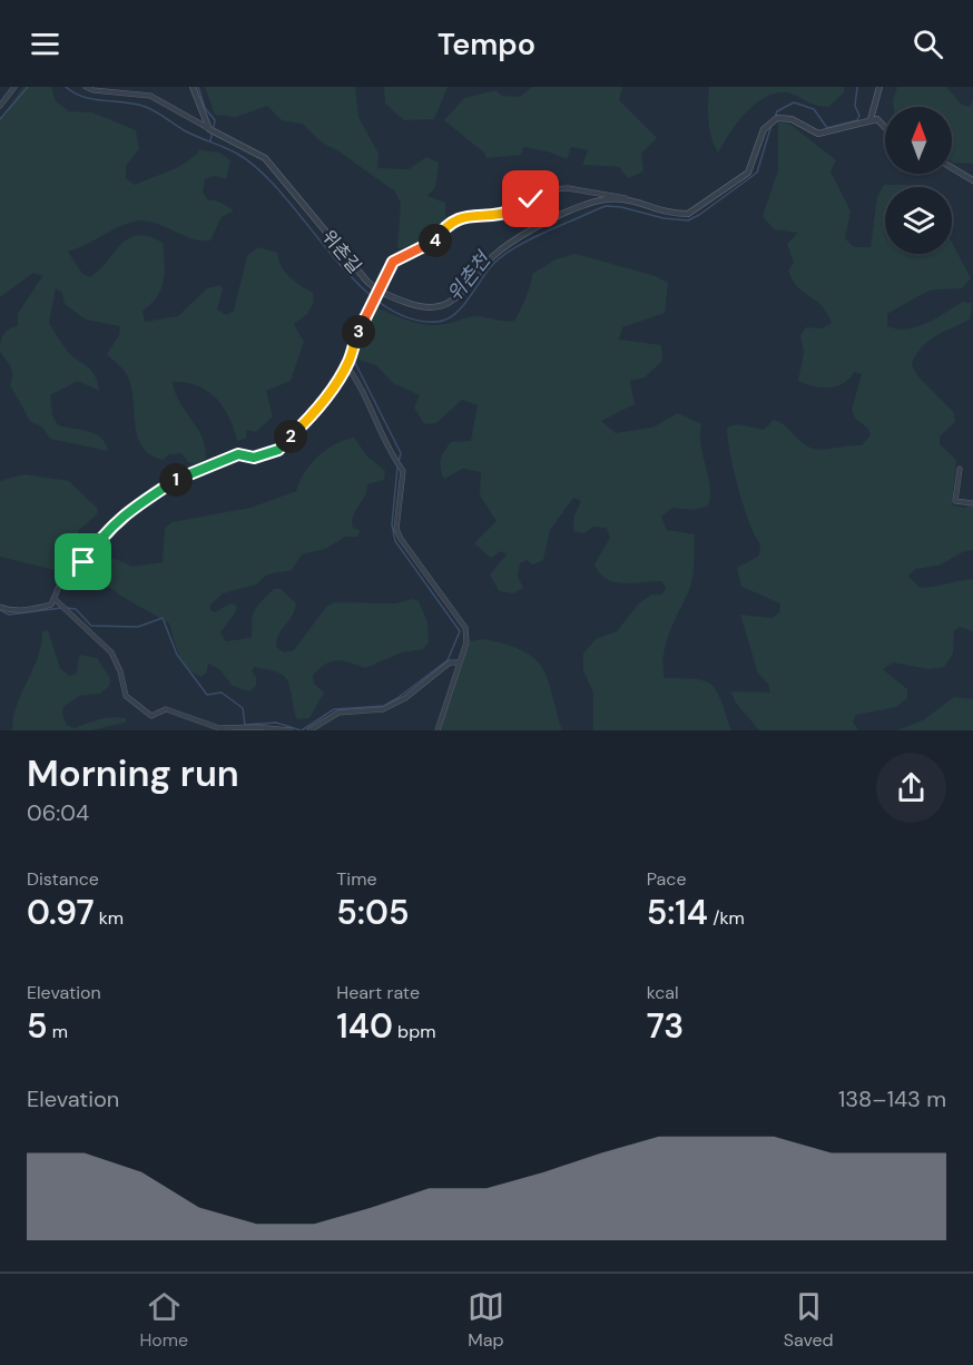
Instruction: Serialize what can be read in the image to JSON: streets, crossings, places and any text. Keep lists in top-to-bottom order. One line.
{"streets":{"street":["위촌길"]},"water":["위촌천"],"north":"top","page":{"header":"Tempo","pins":["4","3","2","1"],"heading":["Morning run","06:04"],"stats":[["Distance","0.97 km"],["Time","5:05"],["Pace","5:14 /km"],["Elevation","5 m"],["Heart rate","140 bpm"],["kcal","73"]],"chart":["Elevation","138–143 m"],"tabs":["Home","Map","Saved"]}}
